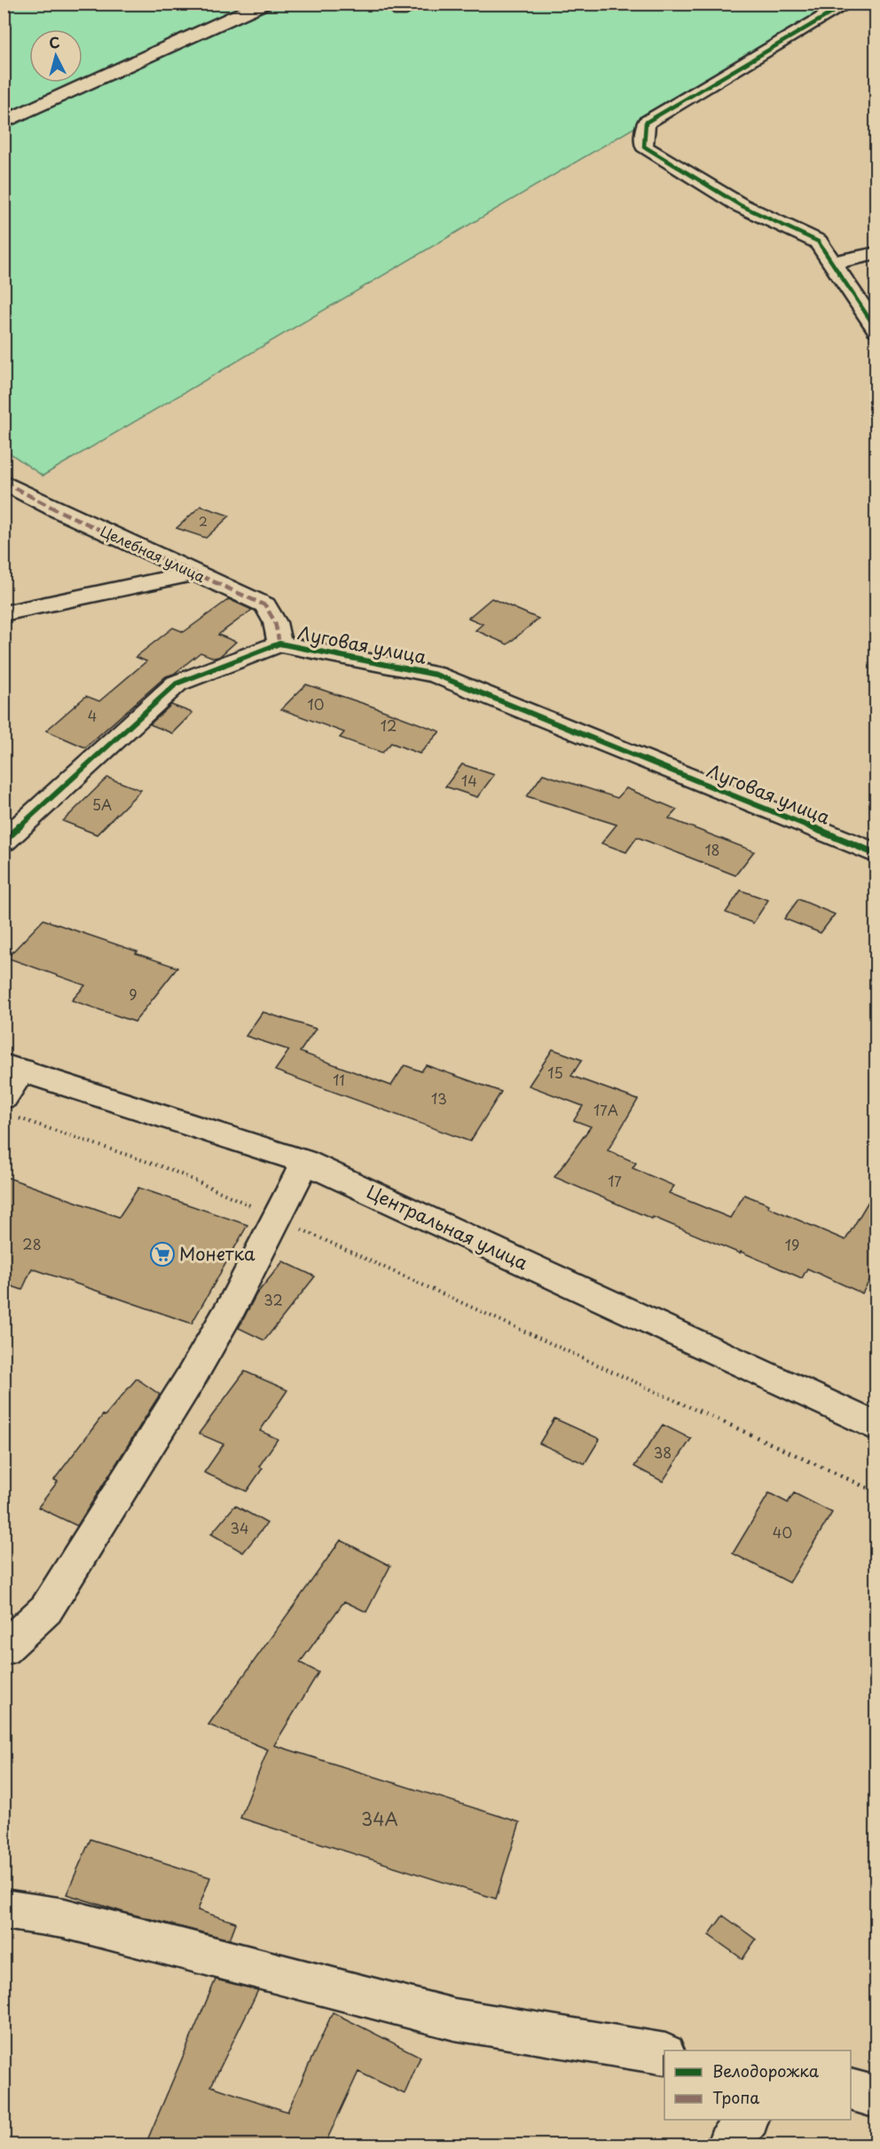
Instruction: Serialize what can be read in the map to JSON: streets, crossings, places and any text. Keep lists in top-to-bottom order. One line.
{"streets":{"street":["Целебная улица","Луговая улица","Центральная улица"]},"crossings":[["Целебная улица","Луговая улица"]],"places":{"supermarket":["Монетка"]},"house_numbers":["2","10","4","12","14","5А","18","9","15","11","13","17А","17","28","19","32","38","34","40","34А"],"legend":["Велодорожка","Тропа"],"north":"top"}
